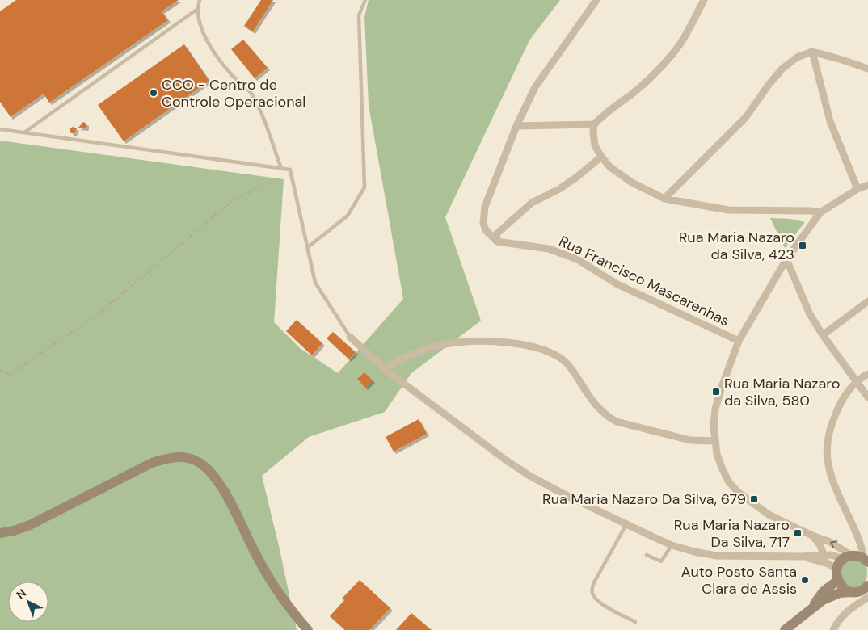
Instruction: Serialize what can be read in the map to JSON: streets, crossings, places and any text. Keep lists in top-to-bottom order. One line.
{"streets":{"street":["Rua Francisco Mascarenhas"]},"places":{"other":["CCO - Centro de Controle Operacional","Auto Posto Santa Clara de Assis"],"transit":["Rua Maria Nazaro da Silva, 423","Rua Maria Nazaro da Silva, 580","Rua Maria Nazaro Da Silva, 679","Rua Maria Nazaro Da Silva, 717"]},"north":"top left"}
